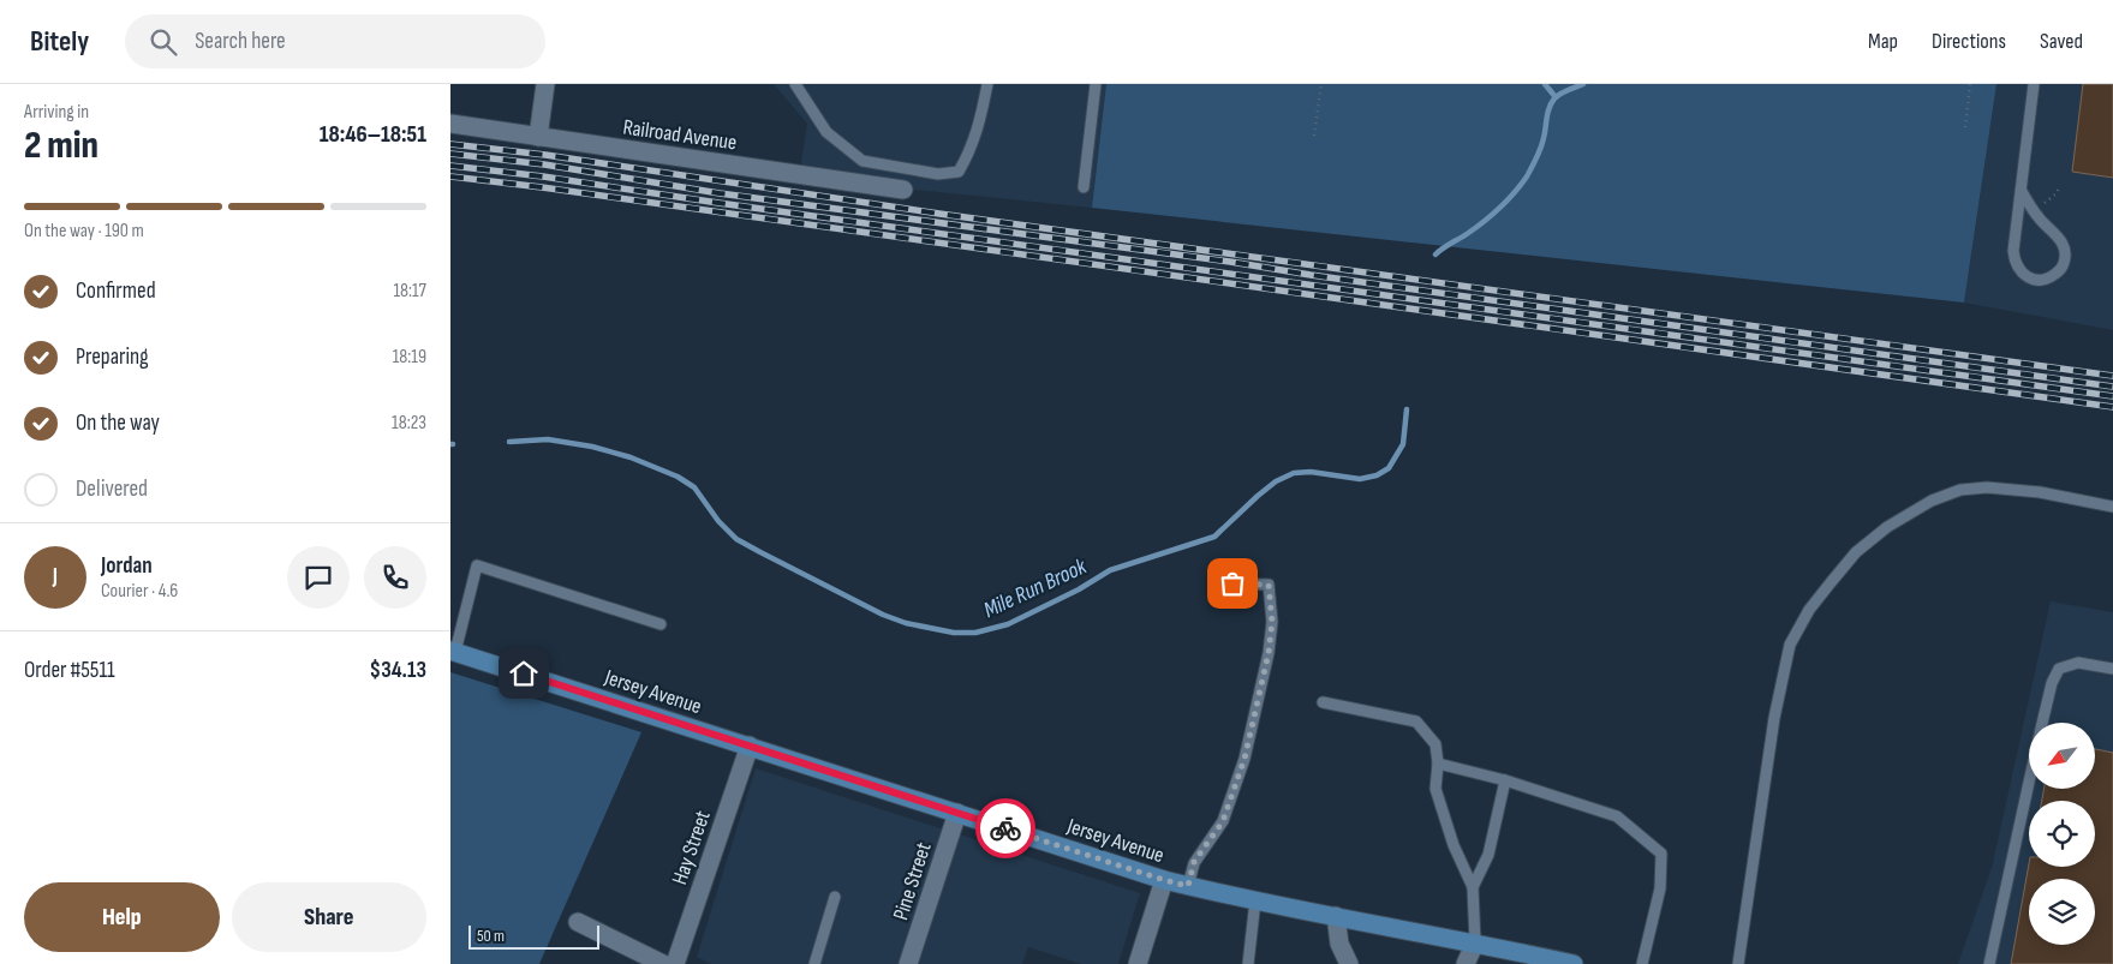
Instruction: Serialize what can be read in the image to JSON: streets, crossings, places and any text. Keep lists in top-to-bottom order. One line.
{"streets":{"street":["Railroad Avenue","Jersey Avenue","Hay Street","Pine Street"]},"crossings":[["Jersey Avenue","Hay Street"],["Jersey Avenue","Pine Street"]],"water":["Mile Run Brook"],"scale_bar":"50 m","north":"bottom left","page":{"header":"Bitely","search":"Search here","nav":["Map","Directions","Saved"],"heading":["2 min","Arriving in","18:46–18:51"],"panel":["Jordan","Courier · 4.6","Order #5511","$34.13"],"bar":"On the way · 190 m","list":[["Confirmed","18:17"],["Preparing","18:19"],["On the way","18:23"],"Delivered"],"round":"J","buttons":["Help","Share"],"scale":"50 m"}}
